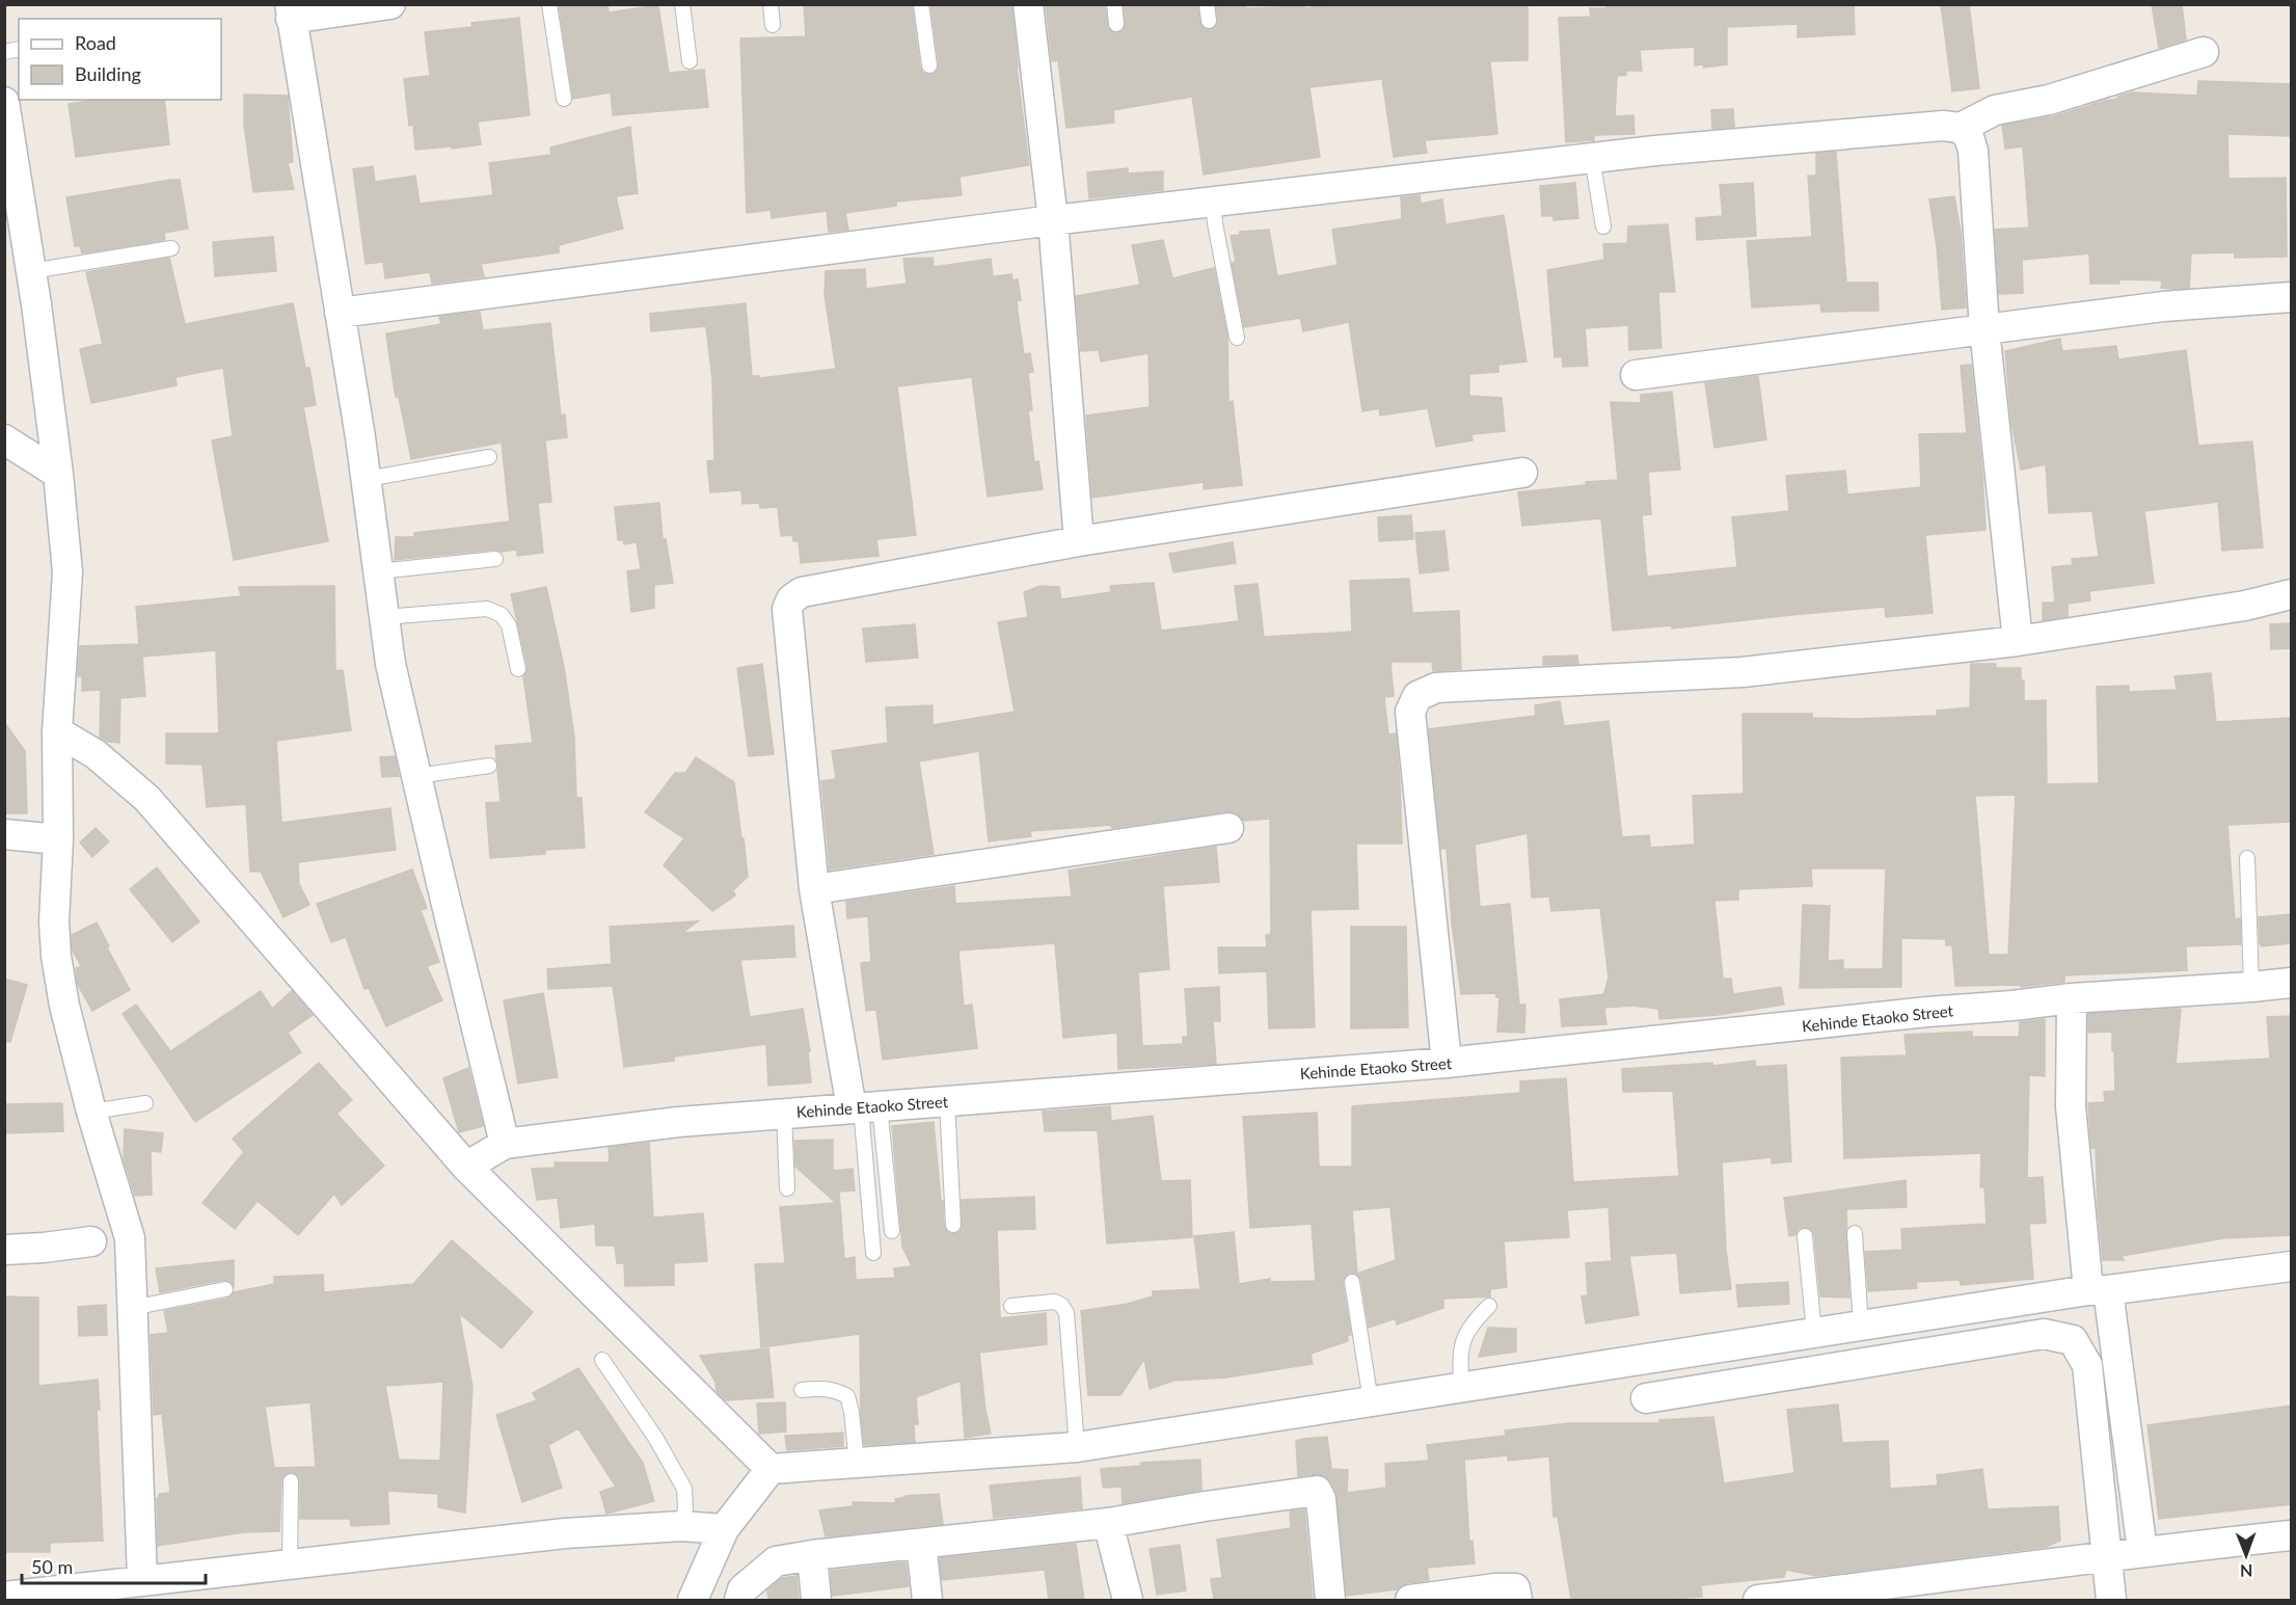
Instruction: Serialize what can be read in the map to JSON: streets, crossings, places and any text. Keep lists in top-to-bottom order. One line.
{"streets":{"street":["Kehinde Etaoko Street"]},"legend":["Road","Building"],"scale_bar":"50 m","north":"bottom"}
